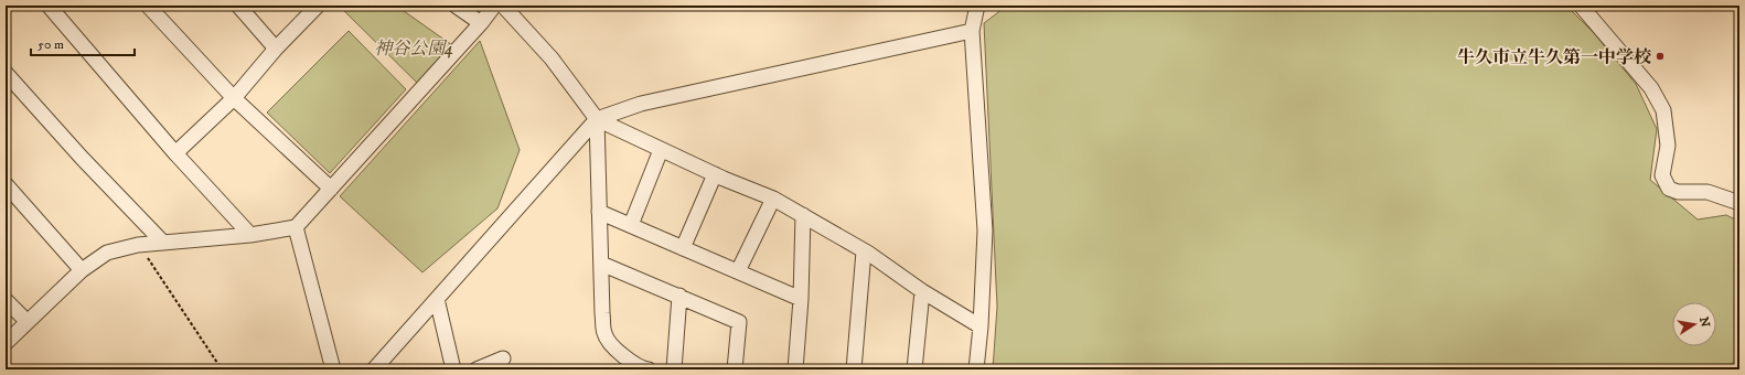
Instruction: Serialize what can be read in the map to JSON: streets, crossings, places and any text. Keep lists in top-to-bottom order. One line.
{"parks":["神谷公園4"],"places":["牛久市立牛久第一中学校"],"scale_bar":"50 m","north":"right"}
